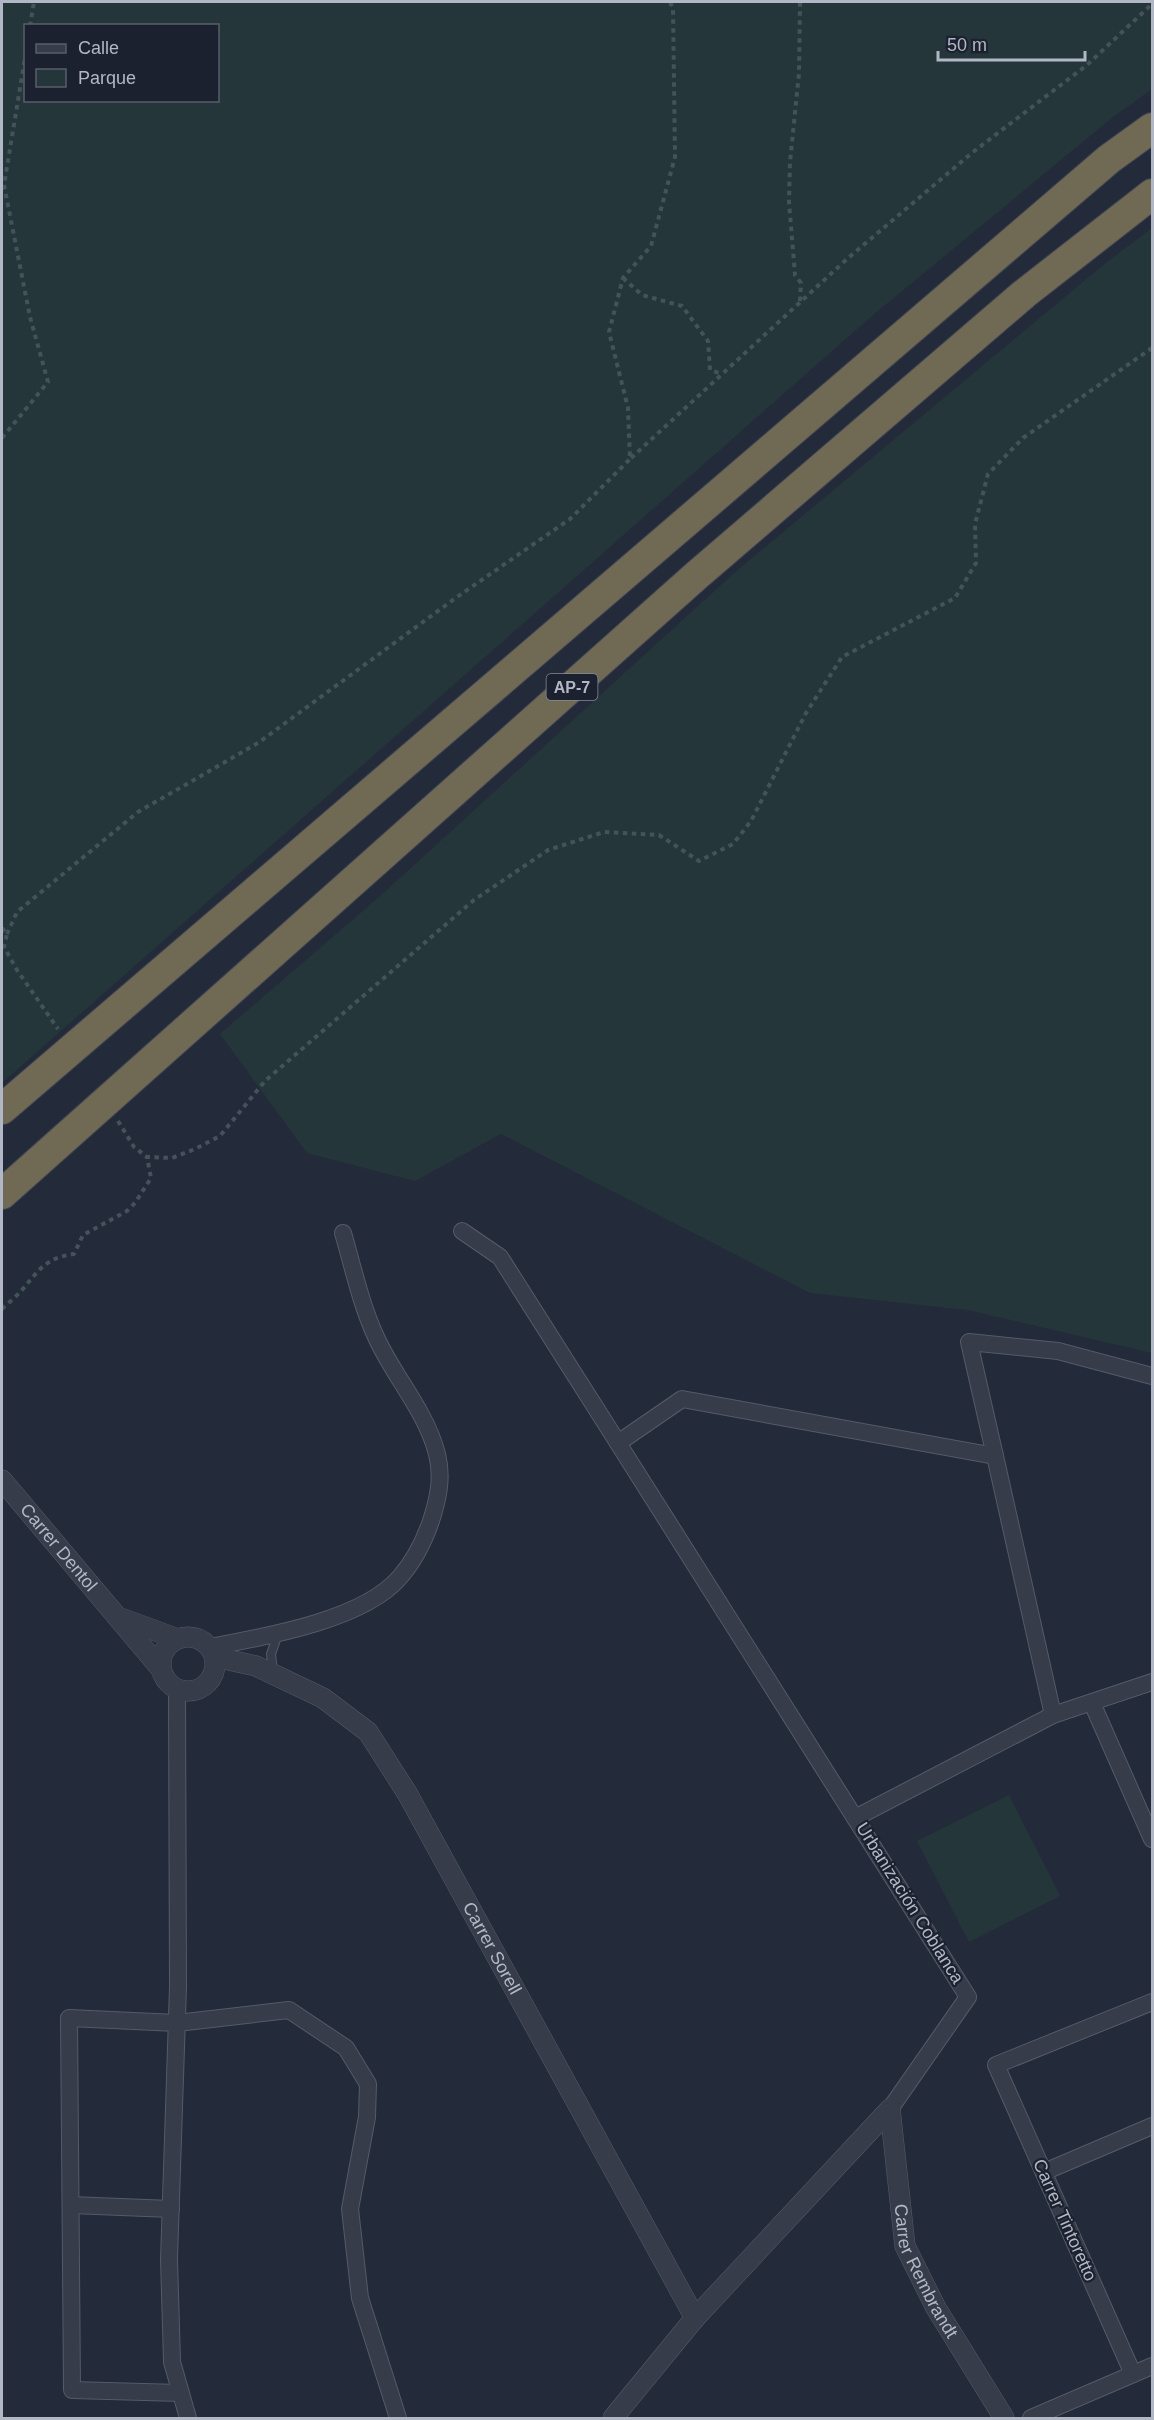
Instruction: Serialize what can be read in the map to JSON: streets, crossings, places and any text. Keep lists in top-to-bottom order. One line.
{"streets":{"highway":["AP-7"],"street":["Carrer Dentol","Urbanización Coblanca","Carrer Sorell","Carrer Tintoretto","Carrer Rembrandt"]},"crossings":[["Carrer Dentol","Carrer Sorell"],["Urbanización Coblanca","Carrer Rembrandt"]],"legend":["Calle","Parque"],"scale_bar":"50 m"}
